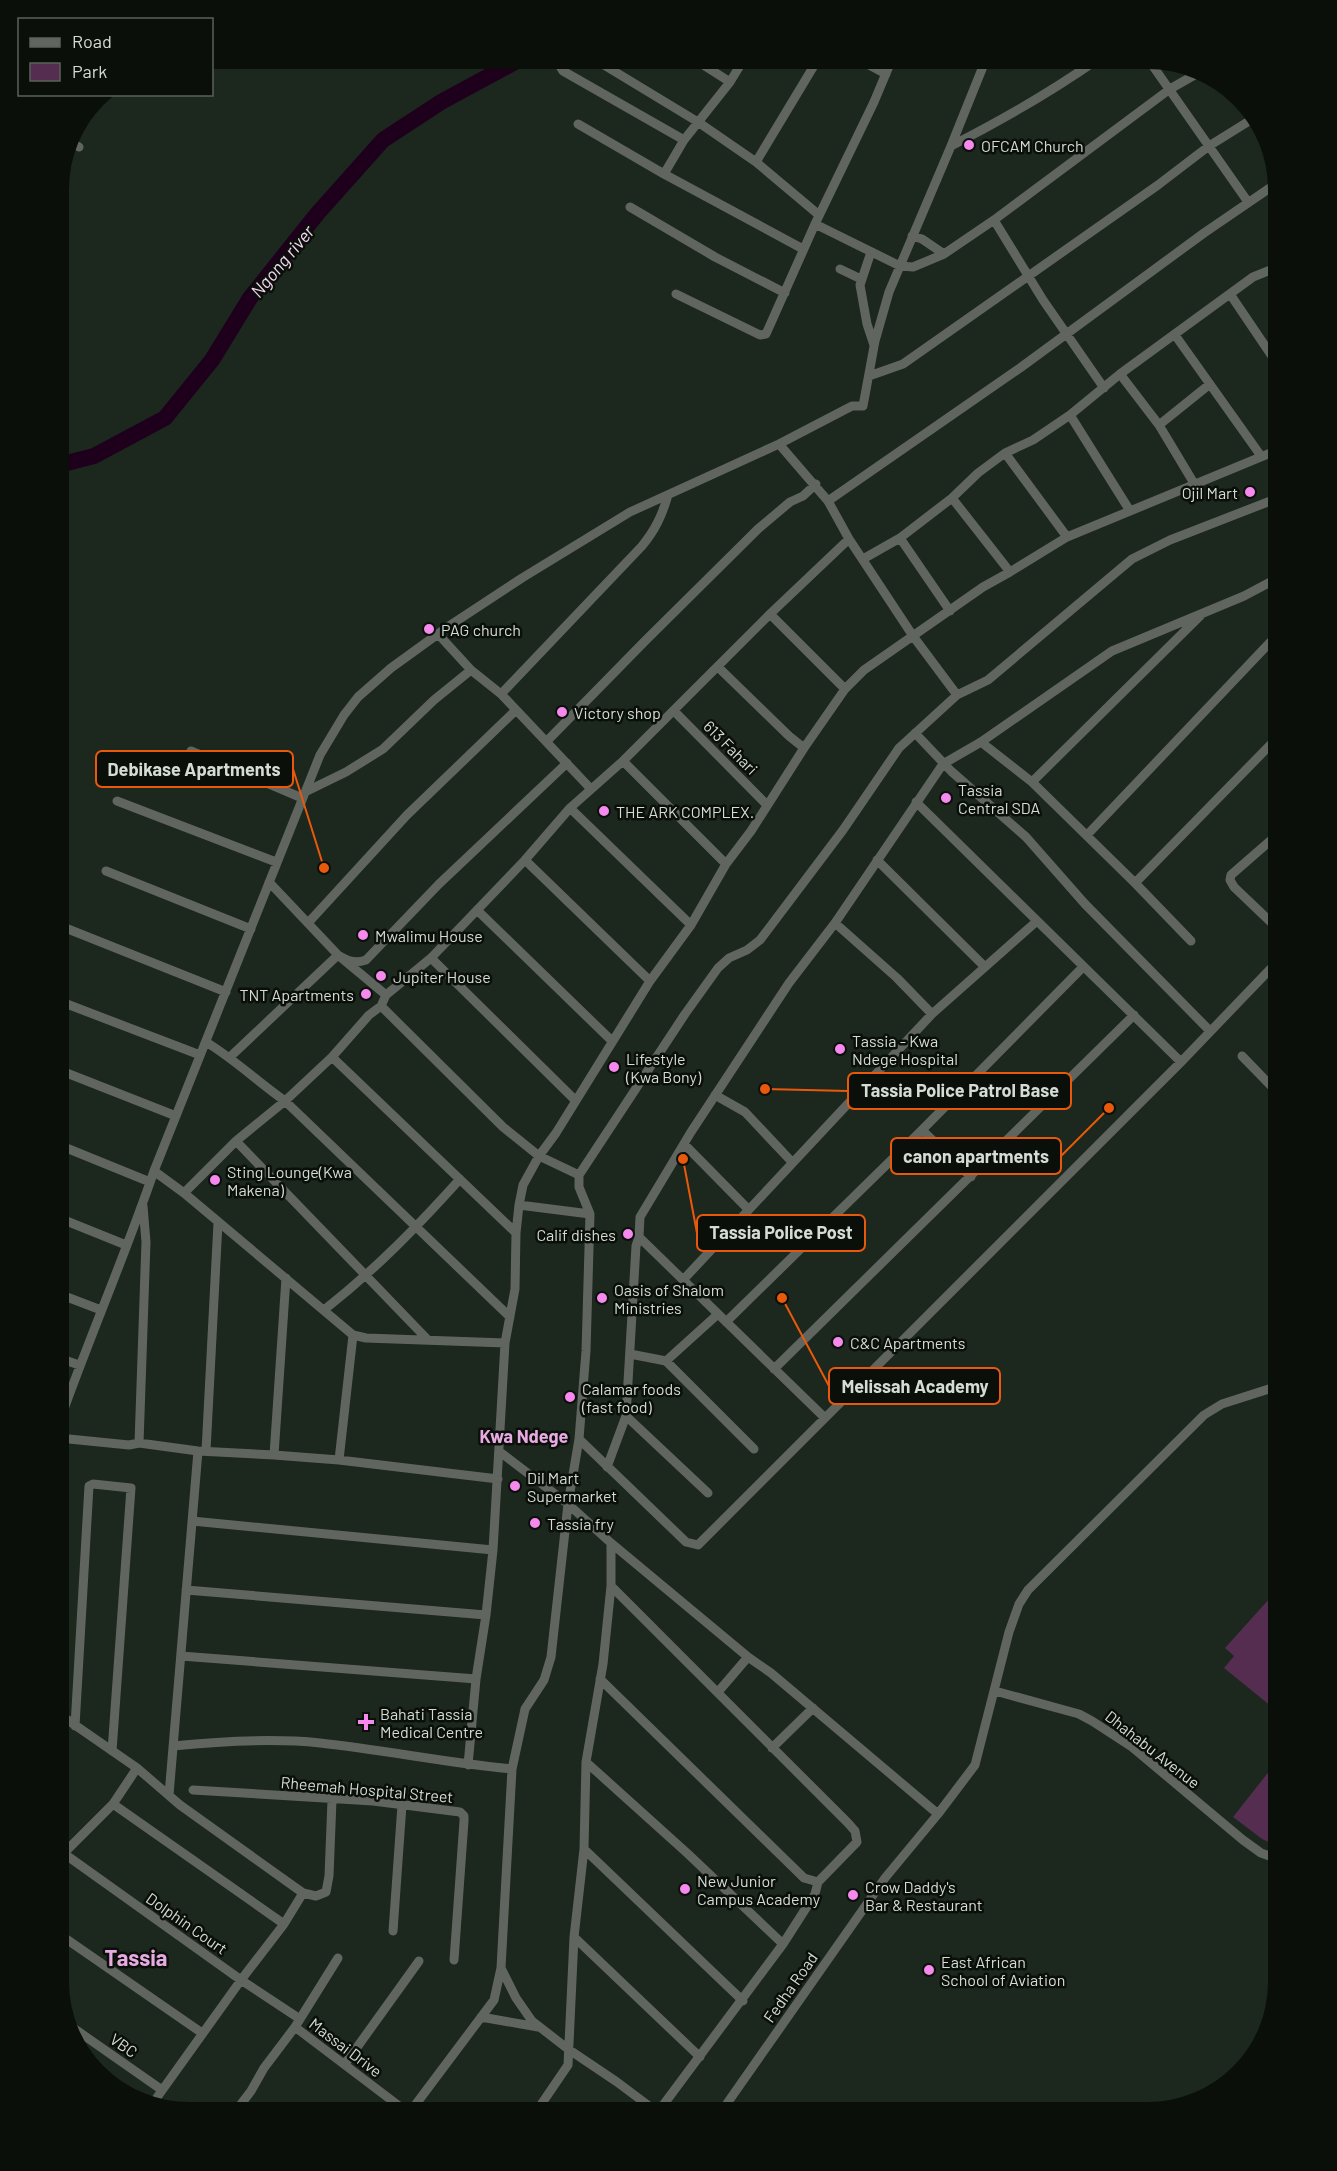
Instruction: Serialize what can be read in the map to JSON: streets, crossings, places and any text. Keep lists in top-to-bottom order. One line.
{"streets":{"street":["613 Fahari","Dhahabu Avenue","Rheemah Hospital Street","Dolphin Court","Fedha Road","VBC","Massai Drive"]},"crossings":[["Dhahabu Avenue","Fedha Road"],["Dolphin Court","Massai Drive"]],"districts":["Kwa Ndege","Tassia"],"water":["Ngong river"],"places":{"other":["OFCAM Church","Ojil Mart","PAG church","Victory shop","Tassia Central SDA","THE ARK COMPLEX.","Debikase Apartments","Mwalimu House","Jupiter House","TNT Apartments","Tassia - Kwa Ndege Hospital","Lifestyle (Kwa Bony)","Tassia Police Patrol Base","canon apartments","Tassia Police Post","Sting Lounge(Kwa Makena)","Calif dishes","Oasis of Shalom Ministries","Melissah Academy","C&C Apartments","Calamar foods (fast food)","Dil Mart Supermarket","Tassia fry","New Junior Campus Academy","Crow Daddy's Bar & Restaurant","East African School of Aviation"],"health":["Bahati Tassia Medical Centre"]},"legend":["Road","Park"]}
